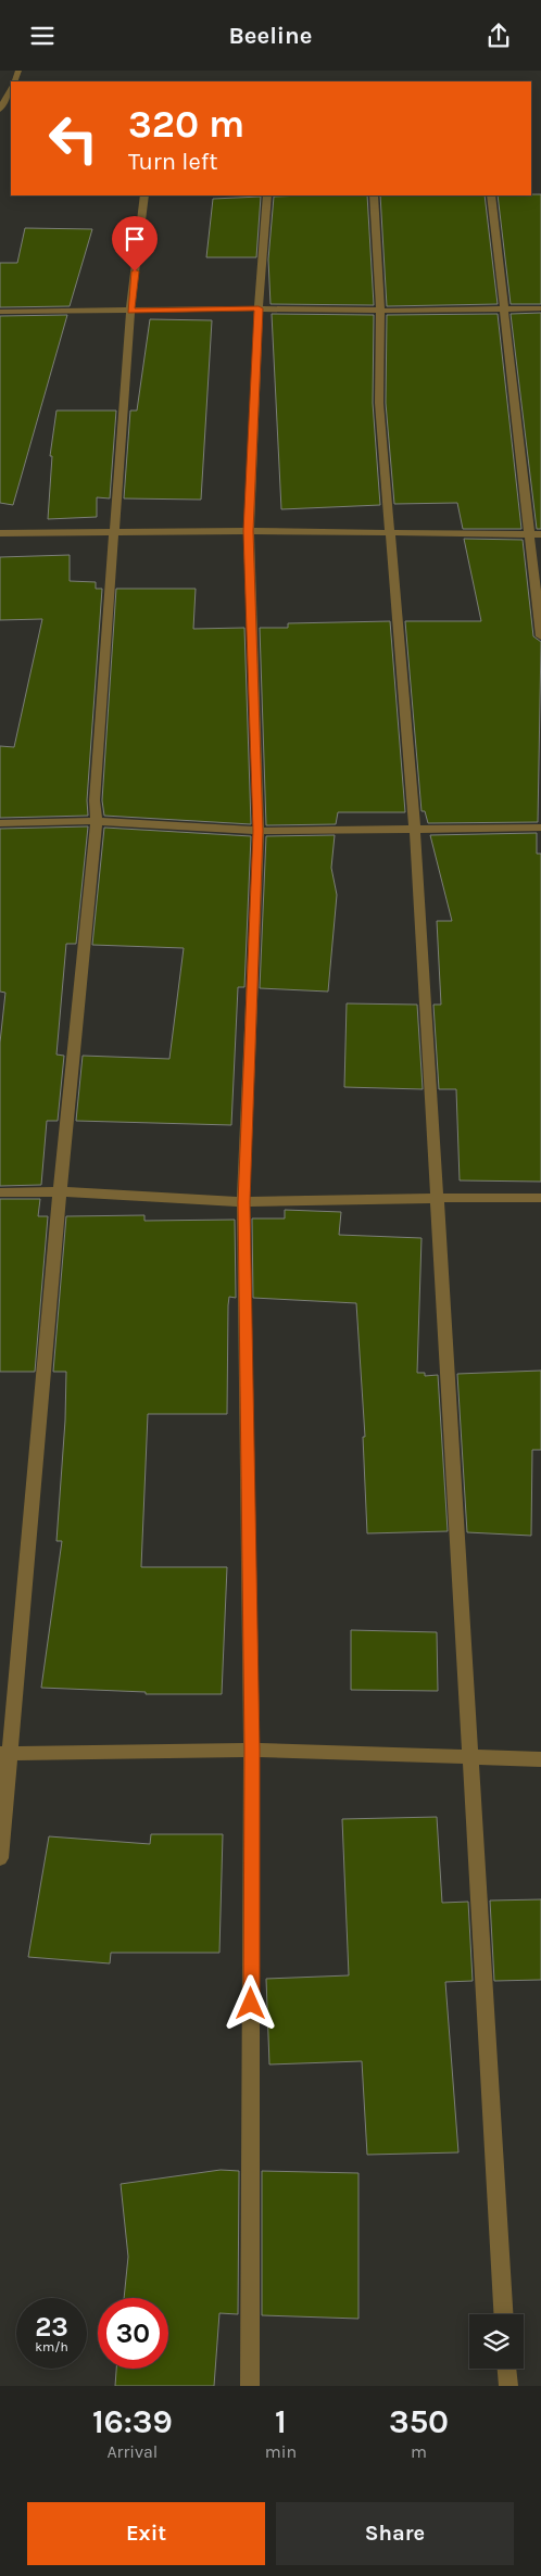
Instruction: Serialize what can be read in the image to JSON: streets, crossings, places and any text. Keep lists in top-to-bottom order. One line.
{"page":{"header":"Beeline","turn":["320 m","Turn left"],"speed":"23 km/h","limit":"30","eta":["16:39","Arrival","1","min","350","m"],"buttons":["Exit","Share"]}}
